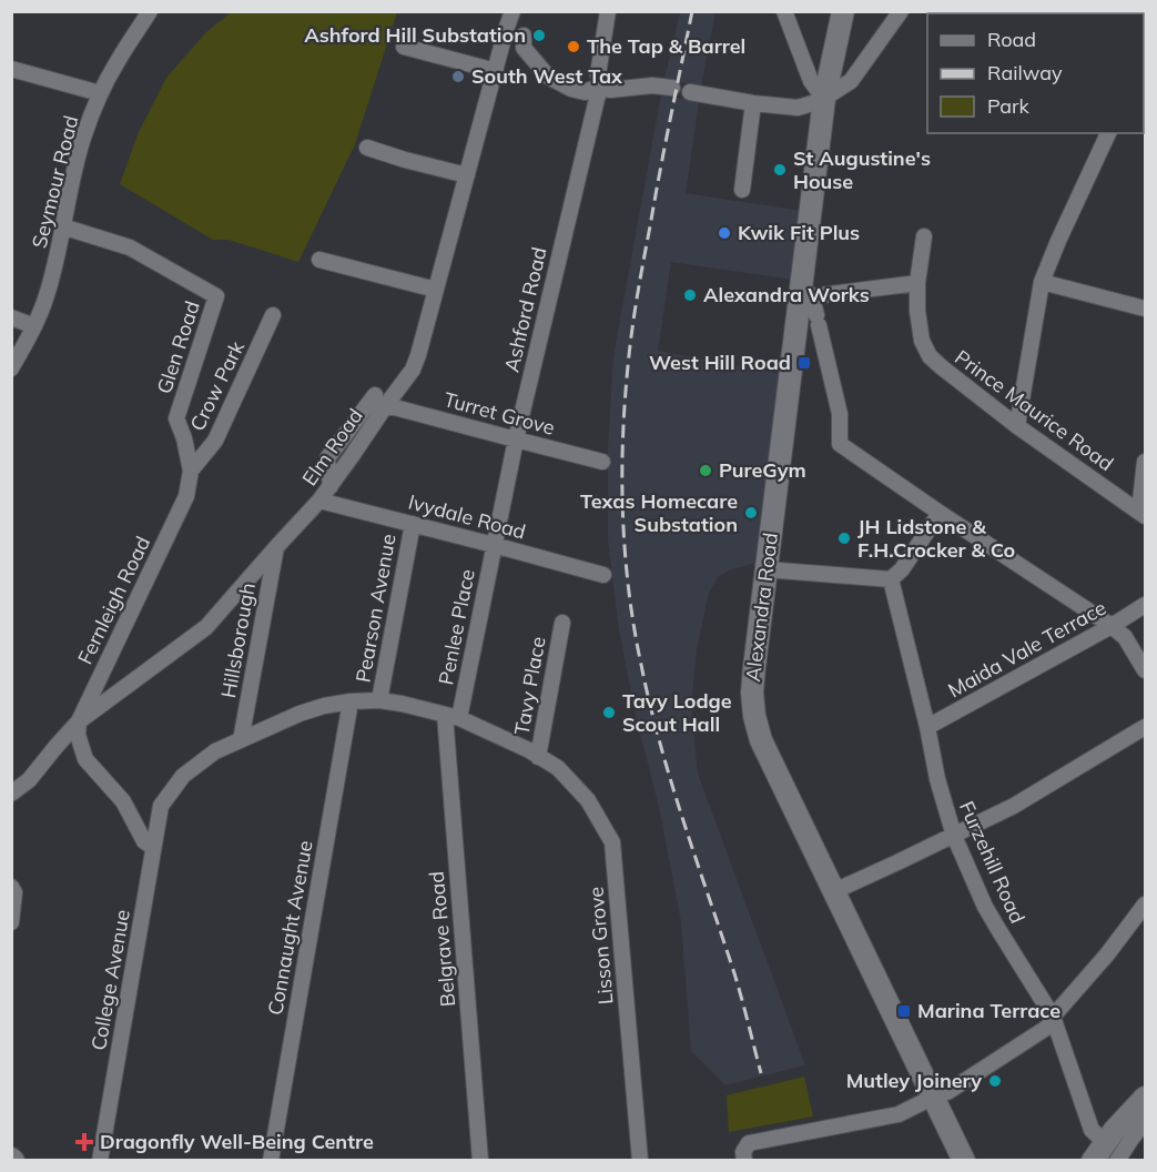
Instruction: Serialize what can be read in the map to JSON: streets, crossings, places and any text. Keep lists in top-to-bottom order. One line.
{"streets":{"main road":["Alexandra Road"],"street":["Seymour Road","Ashford Road","Glen Road","Crow Park","Prince Maurice Road","Turret Grove","Elm Road","Ivydale Road","Fernleigh Road","Pearson Avenue","Penlee Place","Hillsborough","Maida Vale Terrace","Tavy Place","Furzehill Road","Connaught Avenue","Belgrave Road","Lisson Grove","College Avenue"]},"crossings":[["Seymour Road","Glen Road"],["Ashford Road","Turret Grove"],["Ashford Road","Ivydale Road"],["Ashford Road","Penlee Place"],["Glen Road","Crow Park"],["Glen Road","Fernleigh Road"],["Turret Grove","Elm Road"],["Elm Road","Ivydale Road"],["Elm Road","Fernleigh Road"],["Elm Road","Hillsborough"],["Ivydale Road","Pearson Avenue"],["Ivydale Road","Penlee Place"],["Pearson Avenue","Lisson Grove"],["Penlee Place","Belgrave Road"],["Penlee Place","Lisson Grove"],["Hillsborough","Lisson Grove"],["Maida Vale Terrace","Furzehill Road"],["Tavy Place","Lisson Grove"],["Connaught Avenue","Lisson Grove"],["Belgrave Road","Lisson Grove"],["Lisson Grove","College Avenue"]],"places":{"other":["Ashford Hill Substation","The Tap & Barrel","South West Tax","St Augustine's House","Kwik Fit Plus","Alexandra Works","PureGym","Texas Homecare Substation","JH Lidstone & F.H.Crocker & Co","Tavy Lodge Scout Hall","Mutley Joinery"],"transit":["West Hill Road","Marina Terrace"],"health":["Dragonfly Well-Being Centre"]},"legend":["Road","Railway","Park"]}
